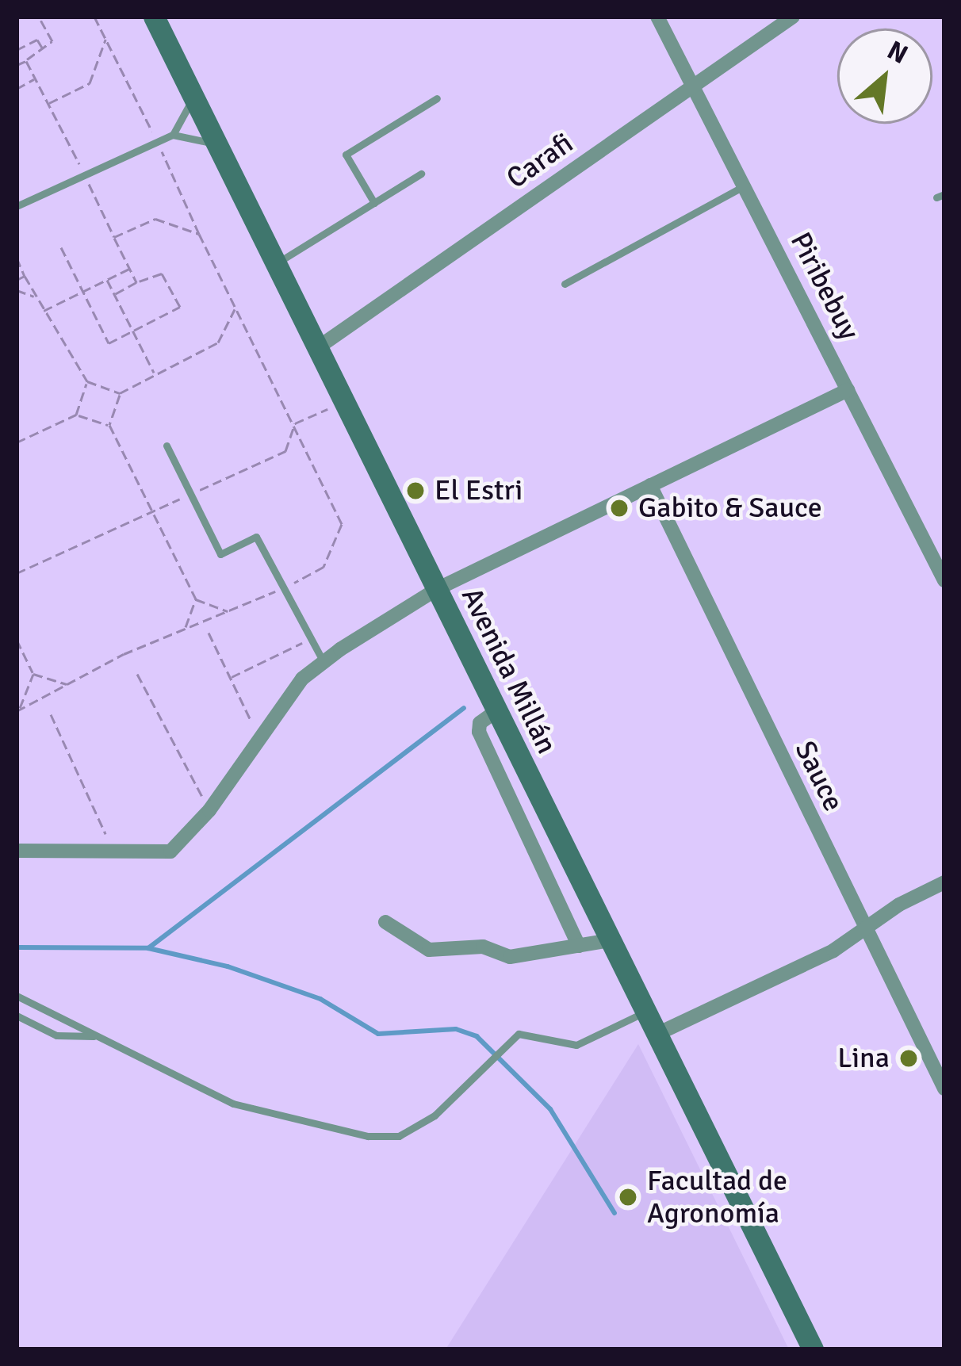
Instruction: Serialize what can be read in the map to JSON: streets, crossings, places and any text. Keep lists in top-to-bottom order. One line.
{"streets":{"main road":["Avenida Millán"],"street":["Carafi","Piribebuy","Sauce"]},"crossings":[["Carafi","Piribebuy"],["Carafi","Avenida Millán"]],"places":["El Estri","Gabito & Sauce","Lina","Facultad de Agronomía"],"north":"top right"}
